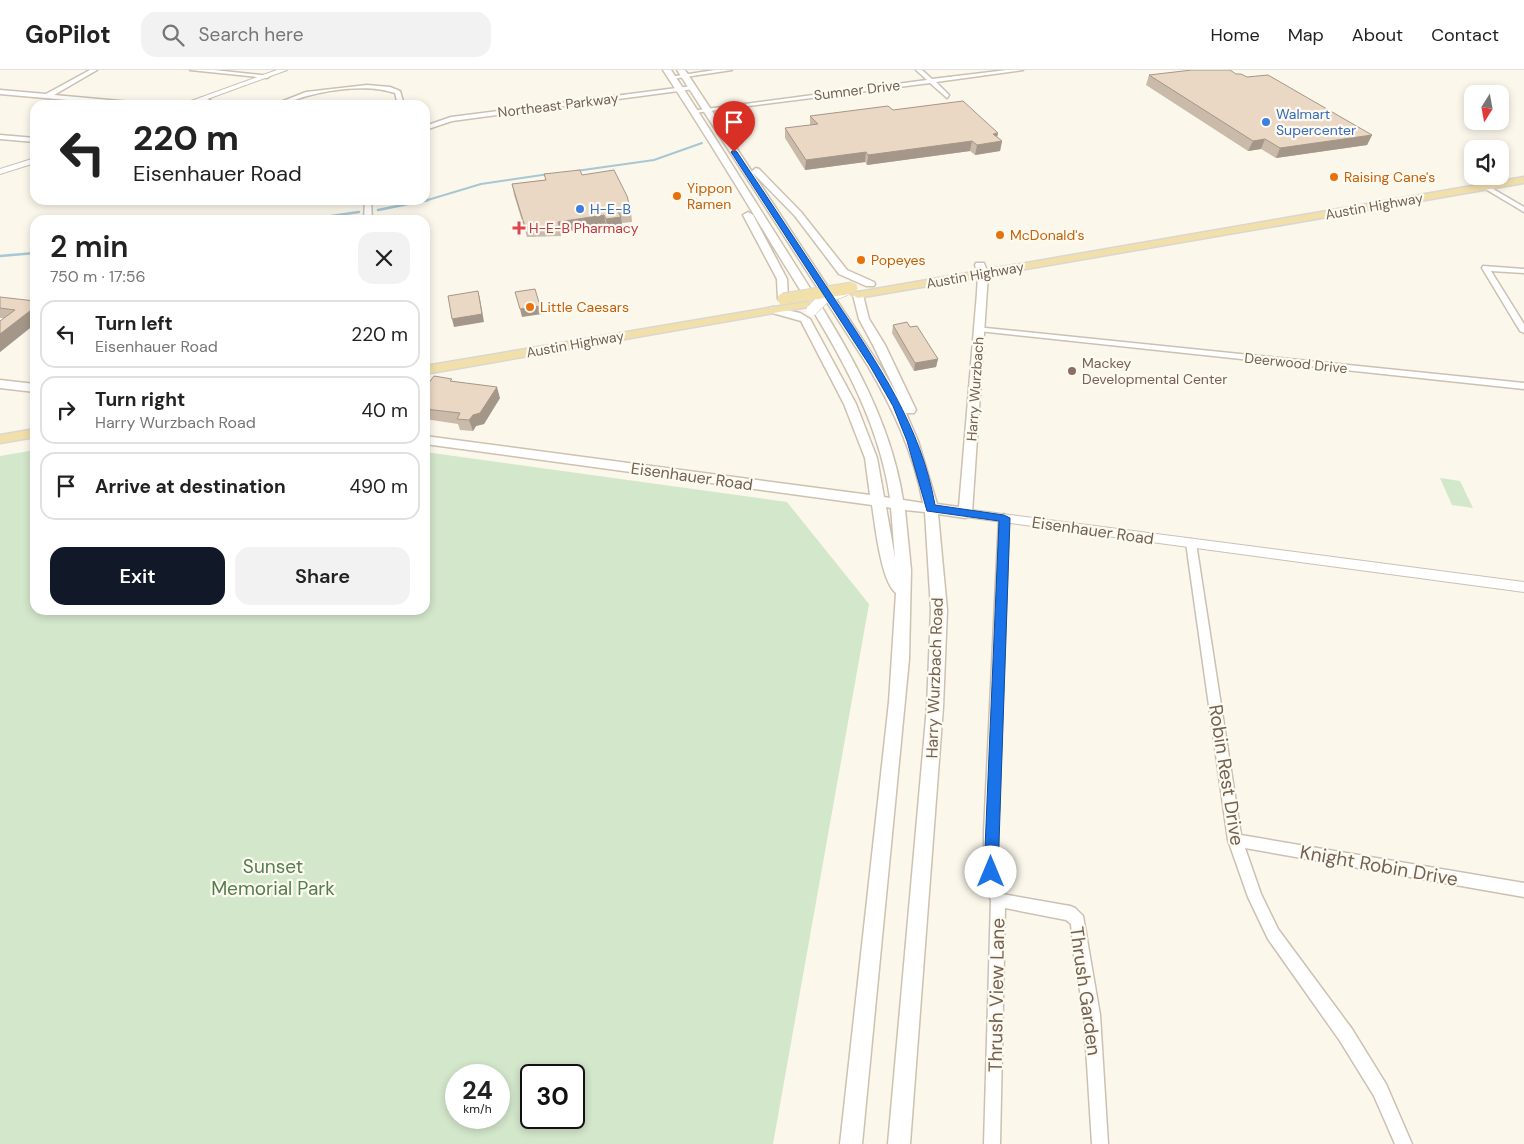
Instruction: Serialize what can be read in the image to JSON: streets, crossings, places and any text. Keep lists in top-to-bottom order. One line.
{"streets":{"main road":["Austin Highway","Harry Wurzbach","Eisenhauer Road","Harry Wurzbach Road"],"street":["Sumner Drive","Northeast Parkway","Deerwood Drive","Robin Rest Drive","Knight Robin Drive","Thrush Garden","Thrush View Lane"]},"crossings":[["Sumner Drive","Harry Wurzbach Road"],["Northeast Parkway","Harry Wurzbach Road"],["Austin Highway","Harry Wurzbach"],["Deerwood Drive","Harry Wurzbach"],["Harry Wurzbach","Eisenhauer Road"],["Eisenhauer Road","Harry Wurzbach Road"],["Eisenhauer Road","Robin Rest Drive"],["Eisenhauer Road","Thrush View Lane"],["Robin Rest Drive","Knight Robin Drive"],["Thrush Garden","Thrush View Lane"]],"parks":["Sunset Memorial Park"],"places":{"other":["Walmart Supercenter","Raising Cane's","Yippon Ramen","H-E-B","McDonald's","Popeyes","Little Caesars","Mackey Developmental Center"],"health":["H-E-B Pharmacy"]},"north":"bottom","page":{"header":"GoPilot","search":"Search here","nav":["Home","Map","About","Contact"],"turn":["220 m","Eisenhauer Road"],"heading":["2 min","750 m · 17:56"],"list":[{"name":"Turn left","note":"Eisenhauer Road","value":"220 m"},{"name":"Turn right","note":"Harry Wurzbach Road","value":"40 m"},{"name":"Arrive at destination","value":"490 m"}],"buttons":["Exit","Share"],"speed":"24 km/h","limit":"30"}}
